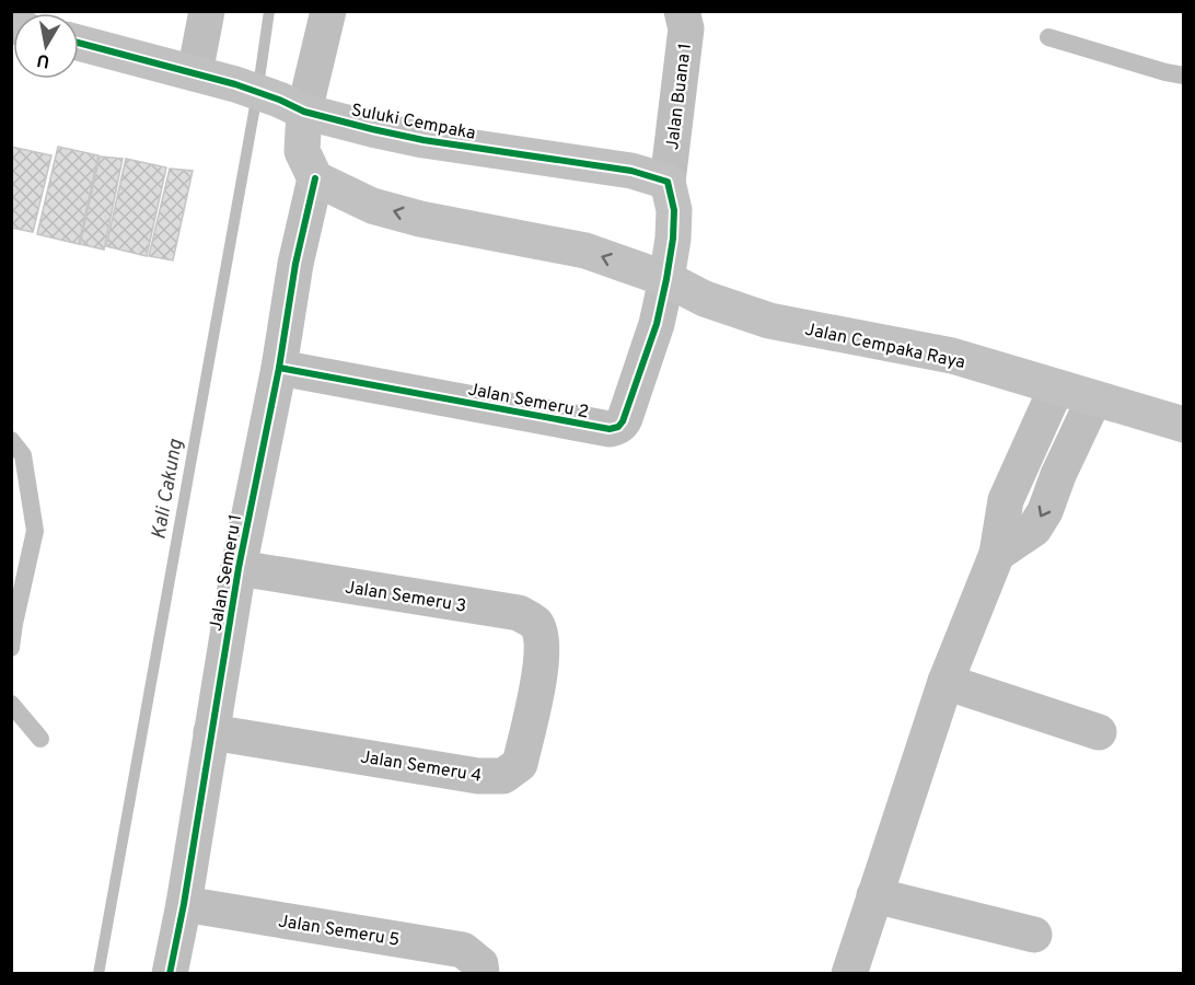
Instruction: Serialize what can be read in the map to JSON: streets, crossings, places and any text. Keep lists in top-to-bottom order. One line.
{"streets":{"street":["Jalan Buana 1","Suluki Cempaka","Jalan Cempaka Raya","Jalan Semeru 2","Jalan Semeru 1","Jalan Semeru 3","Jalan Semeru 4","Jalan Semeru 5"]},"crossings":[["Jalan Buana 1","Suluki Cempaka"],["Jalan Cempaka Raya","Jalan Semeru 2"],["Jalan Semeru 2","Jalan Semeru 1"],["Jalan Semeru 1","Jalan Semeru 3"],["Jalan Semeru 1","Jalan Semeru 4"],["Jalan Semeru 1","Jalan Semeru 5"],["Jalan Semeru 3","Jalan Semeru 4"]],"water":["Kali Cakung"],"north":"bottom"}
